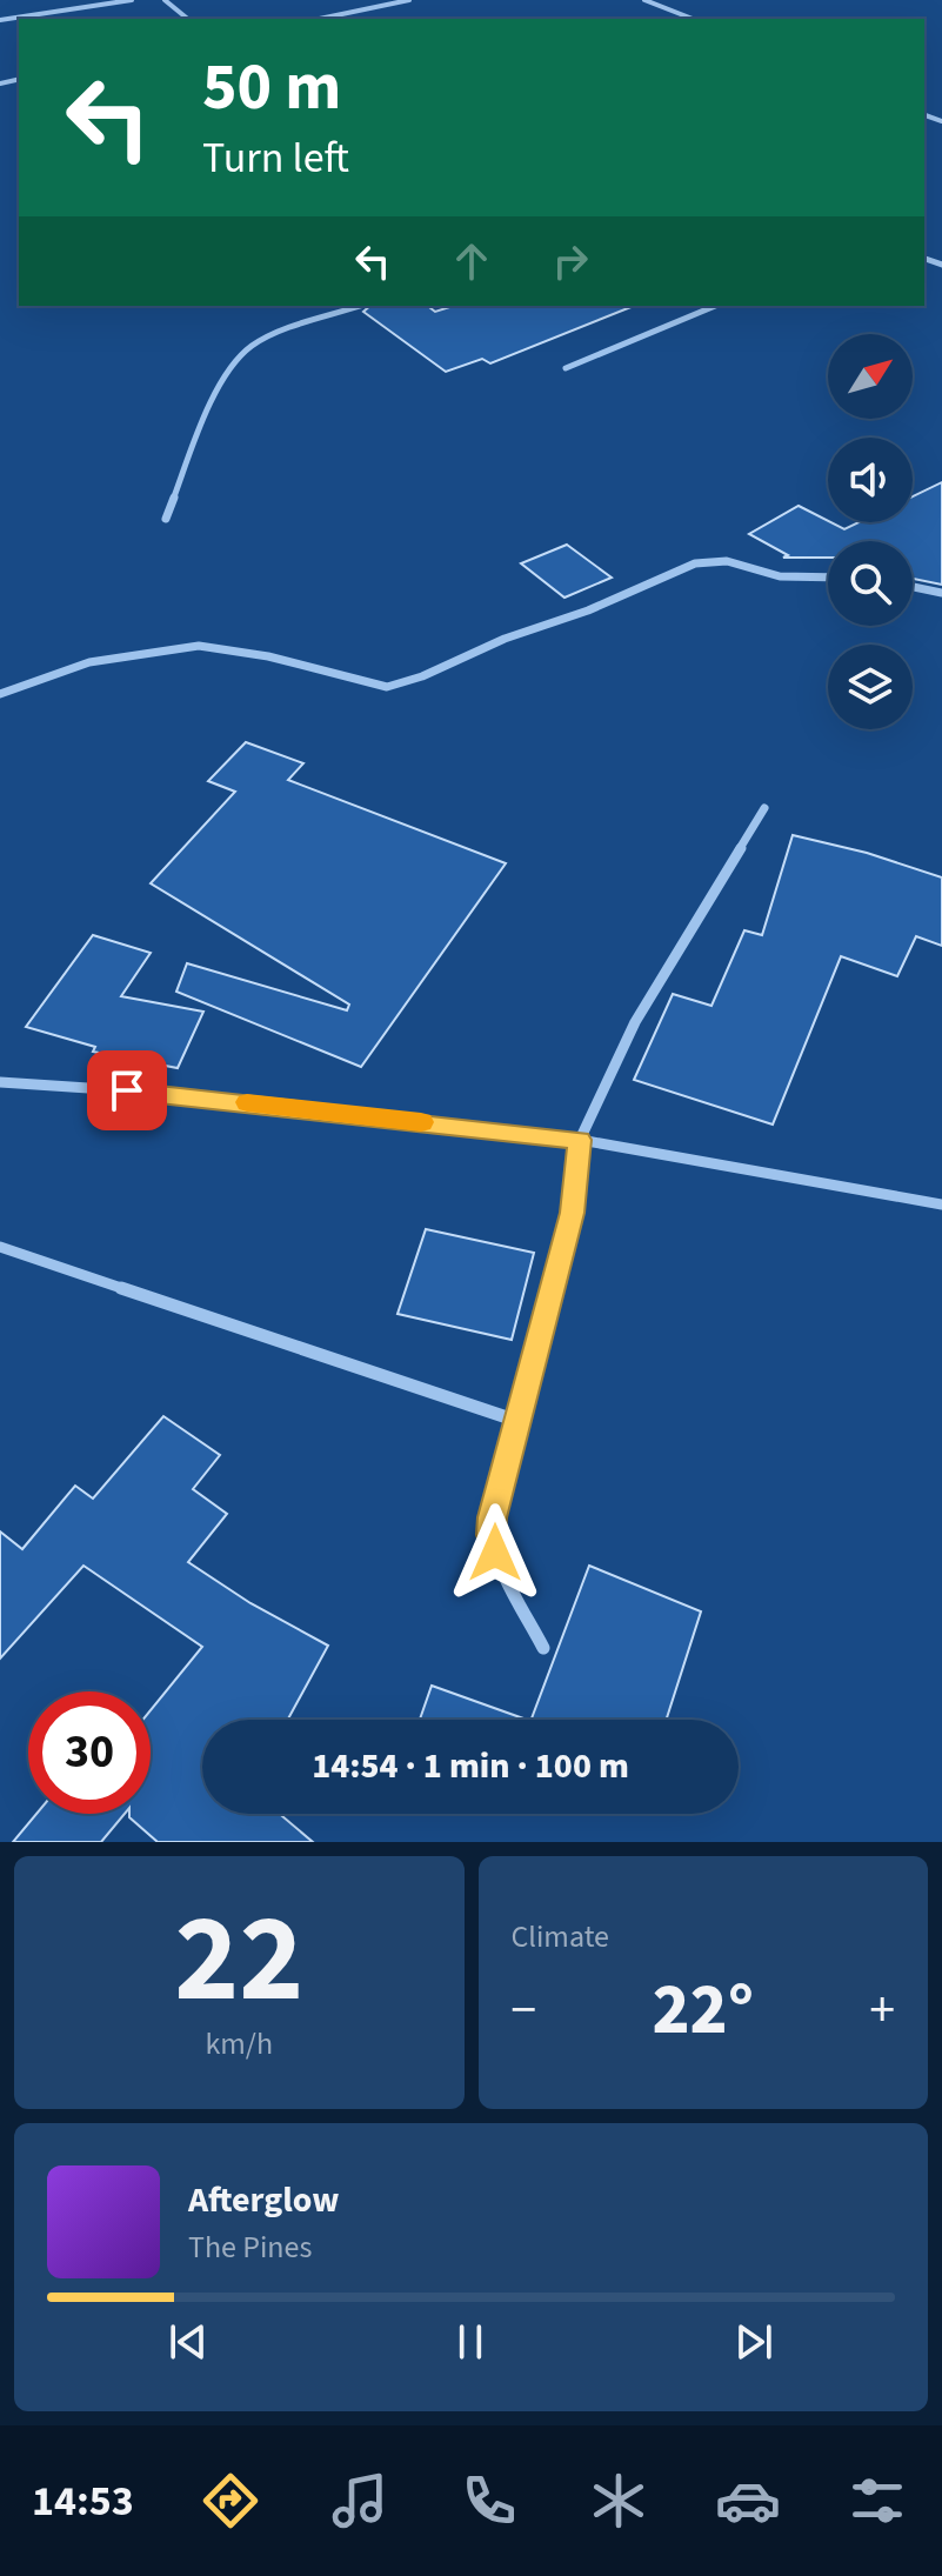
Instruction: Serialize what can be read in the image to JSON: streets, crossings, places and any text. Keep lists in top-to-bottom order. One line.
{"north":"top right","page":{"turn":["50 m","Turn left"],"limit":"30","trip":"14:54 · 1 min · 100 m","tile":[["22","km/h"],"Climate"],"heat":["−","22°","+"],"song":["Afterglow","The Pines"],"tabs":"14:53"}}
